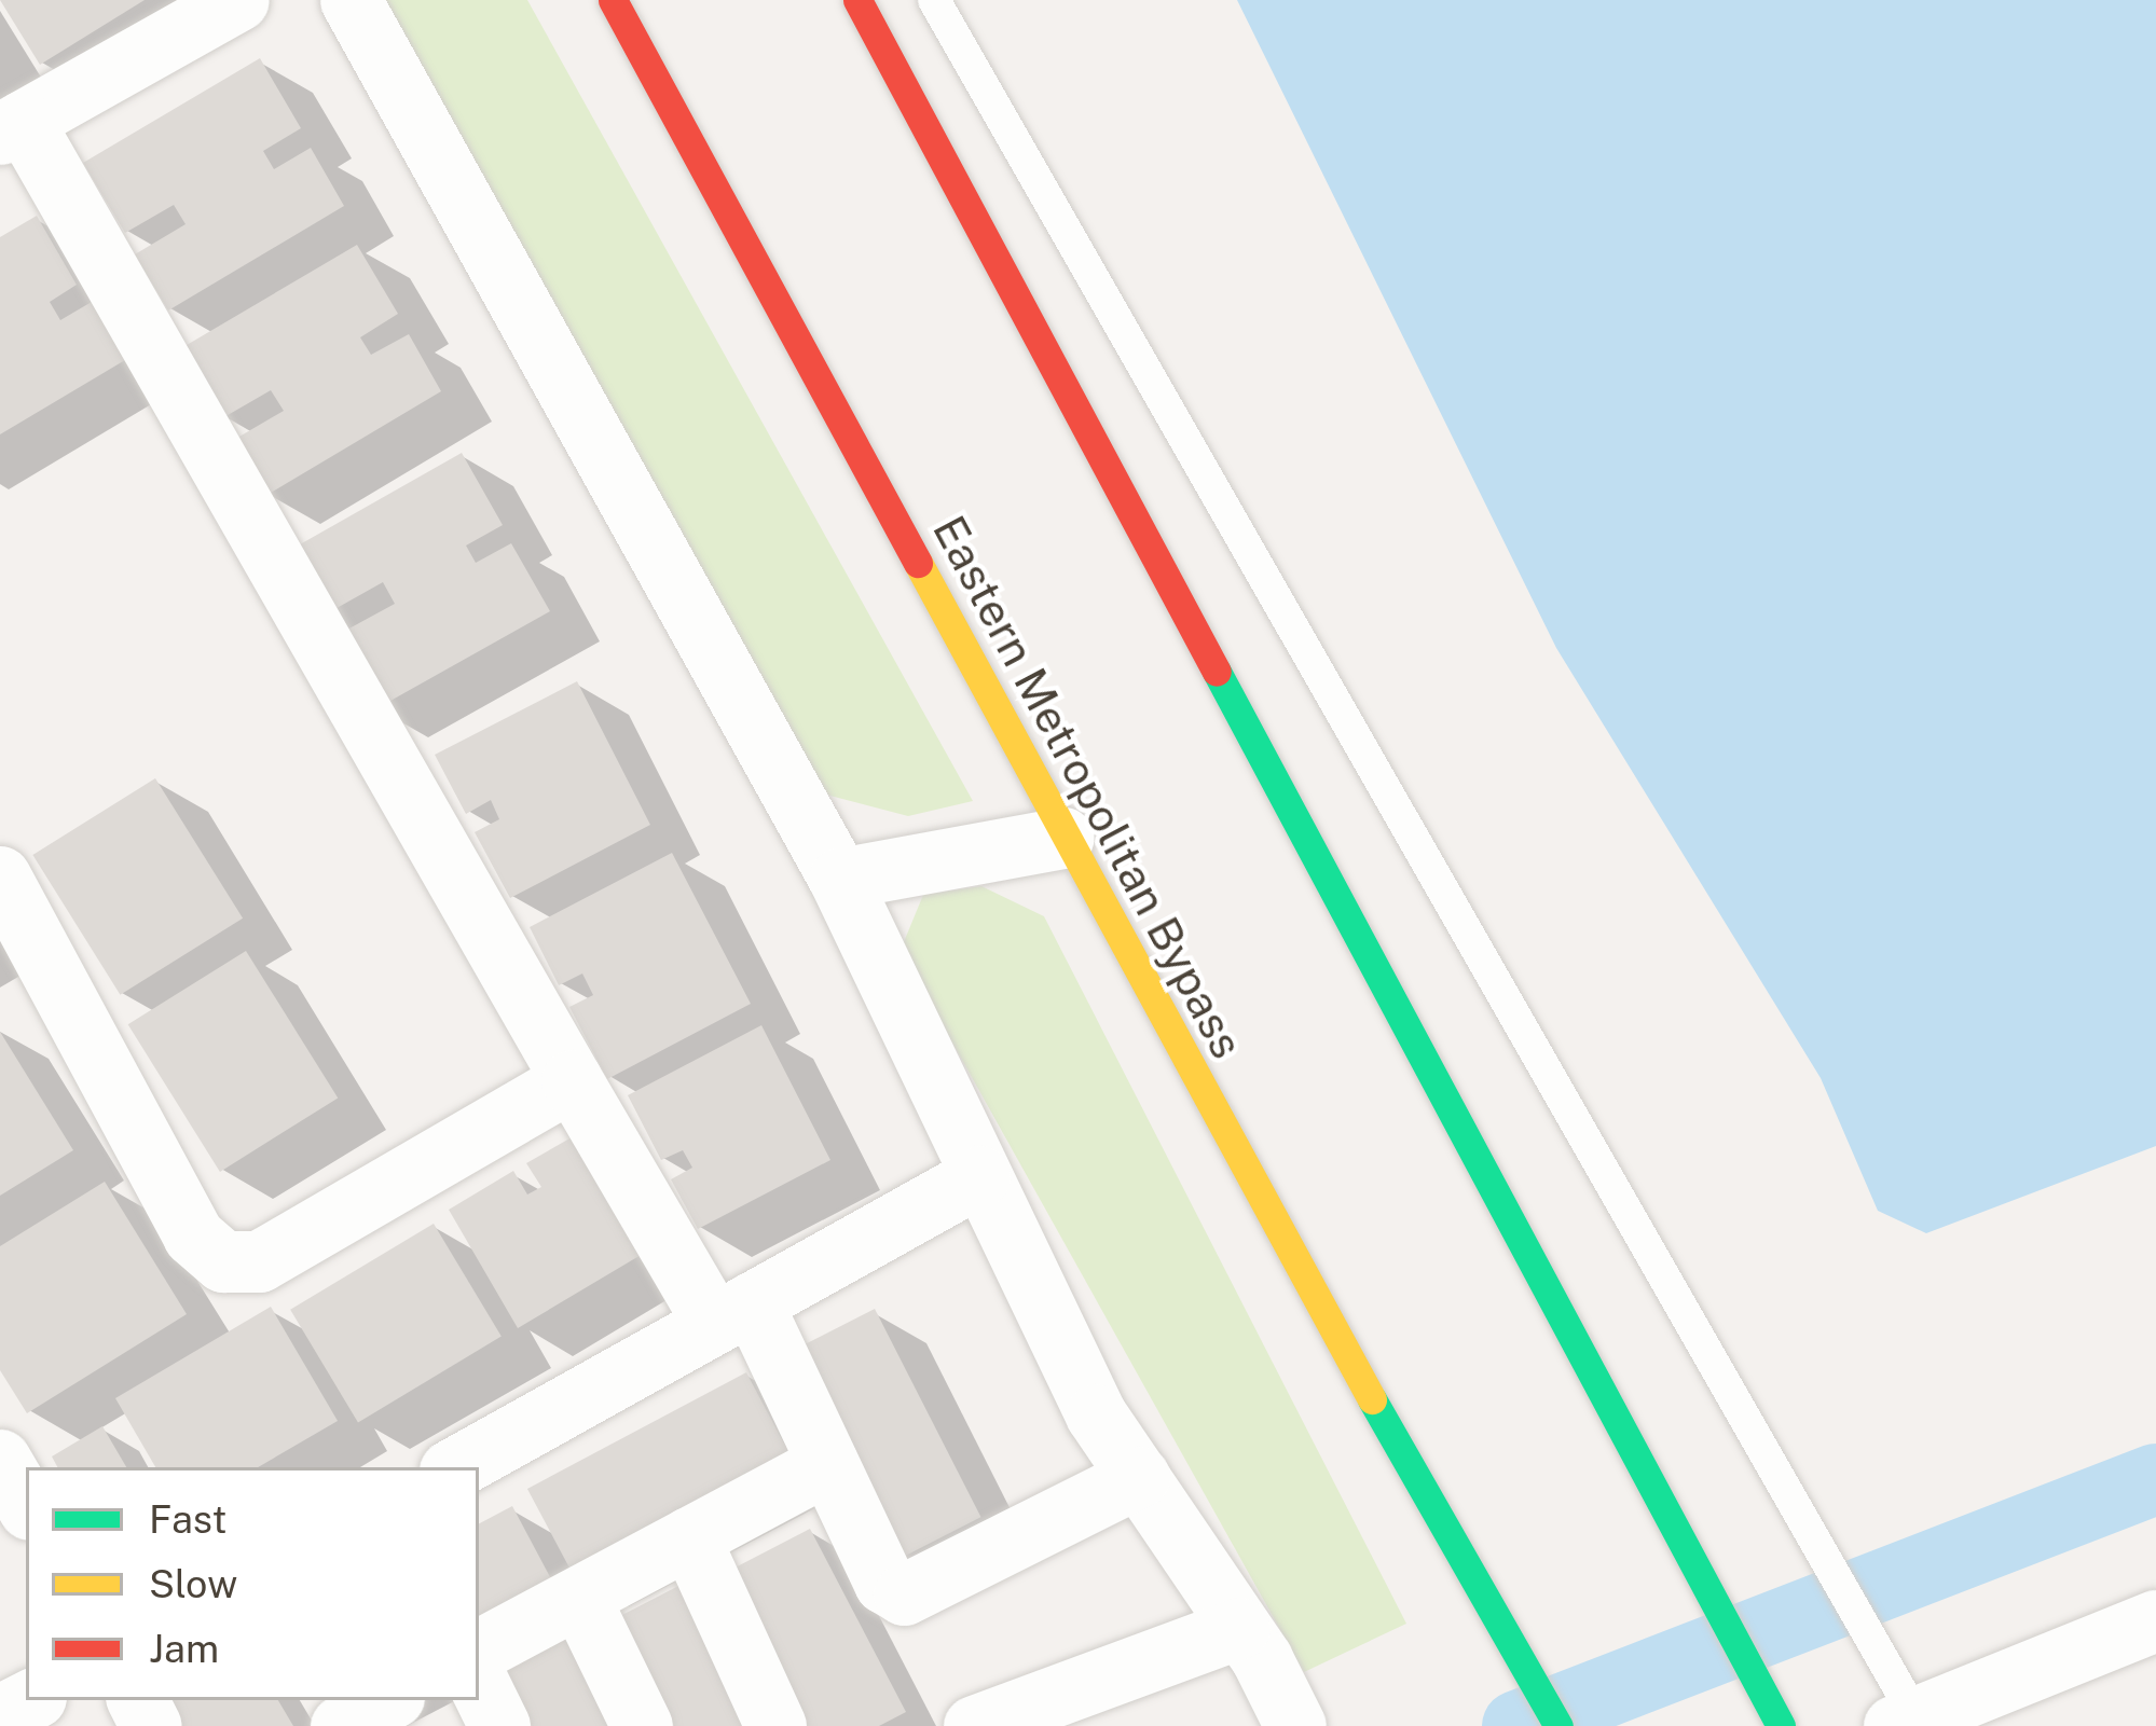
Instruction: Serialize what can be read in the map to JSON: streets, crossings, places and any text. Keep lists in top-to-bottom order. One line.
{"streets":{"main road":["Eastern Metropolitan Bypass"]},"legend":["Fast","Slow","Jam"]}
